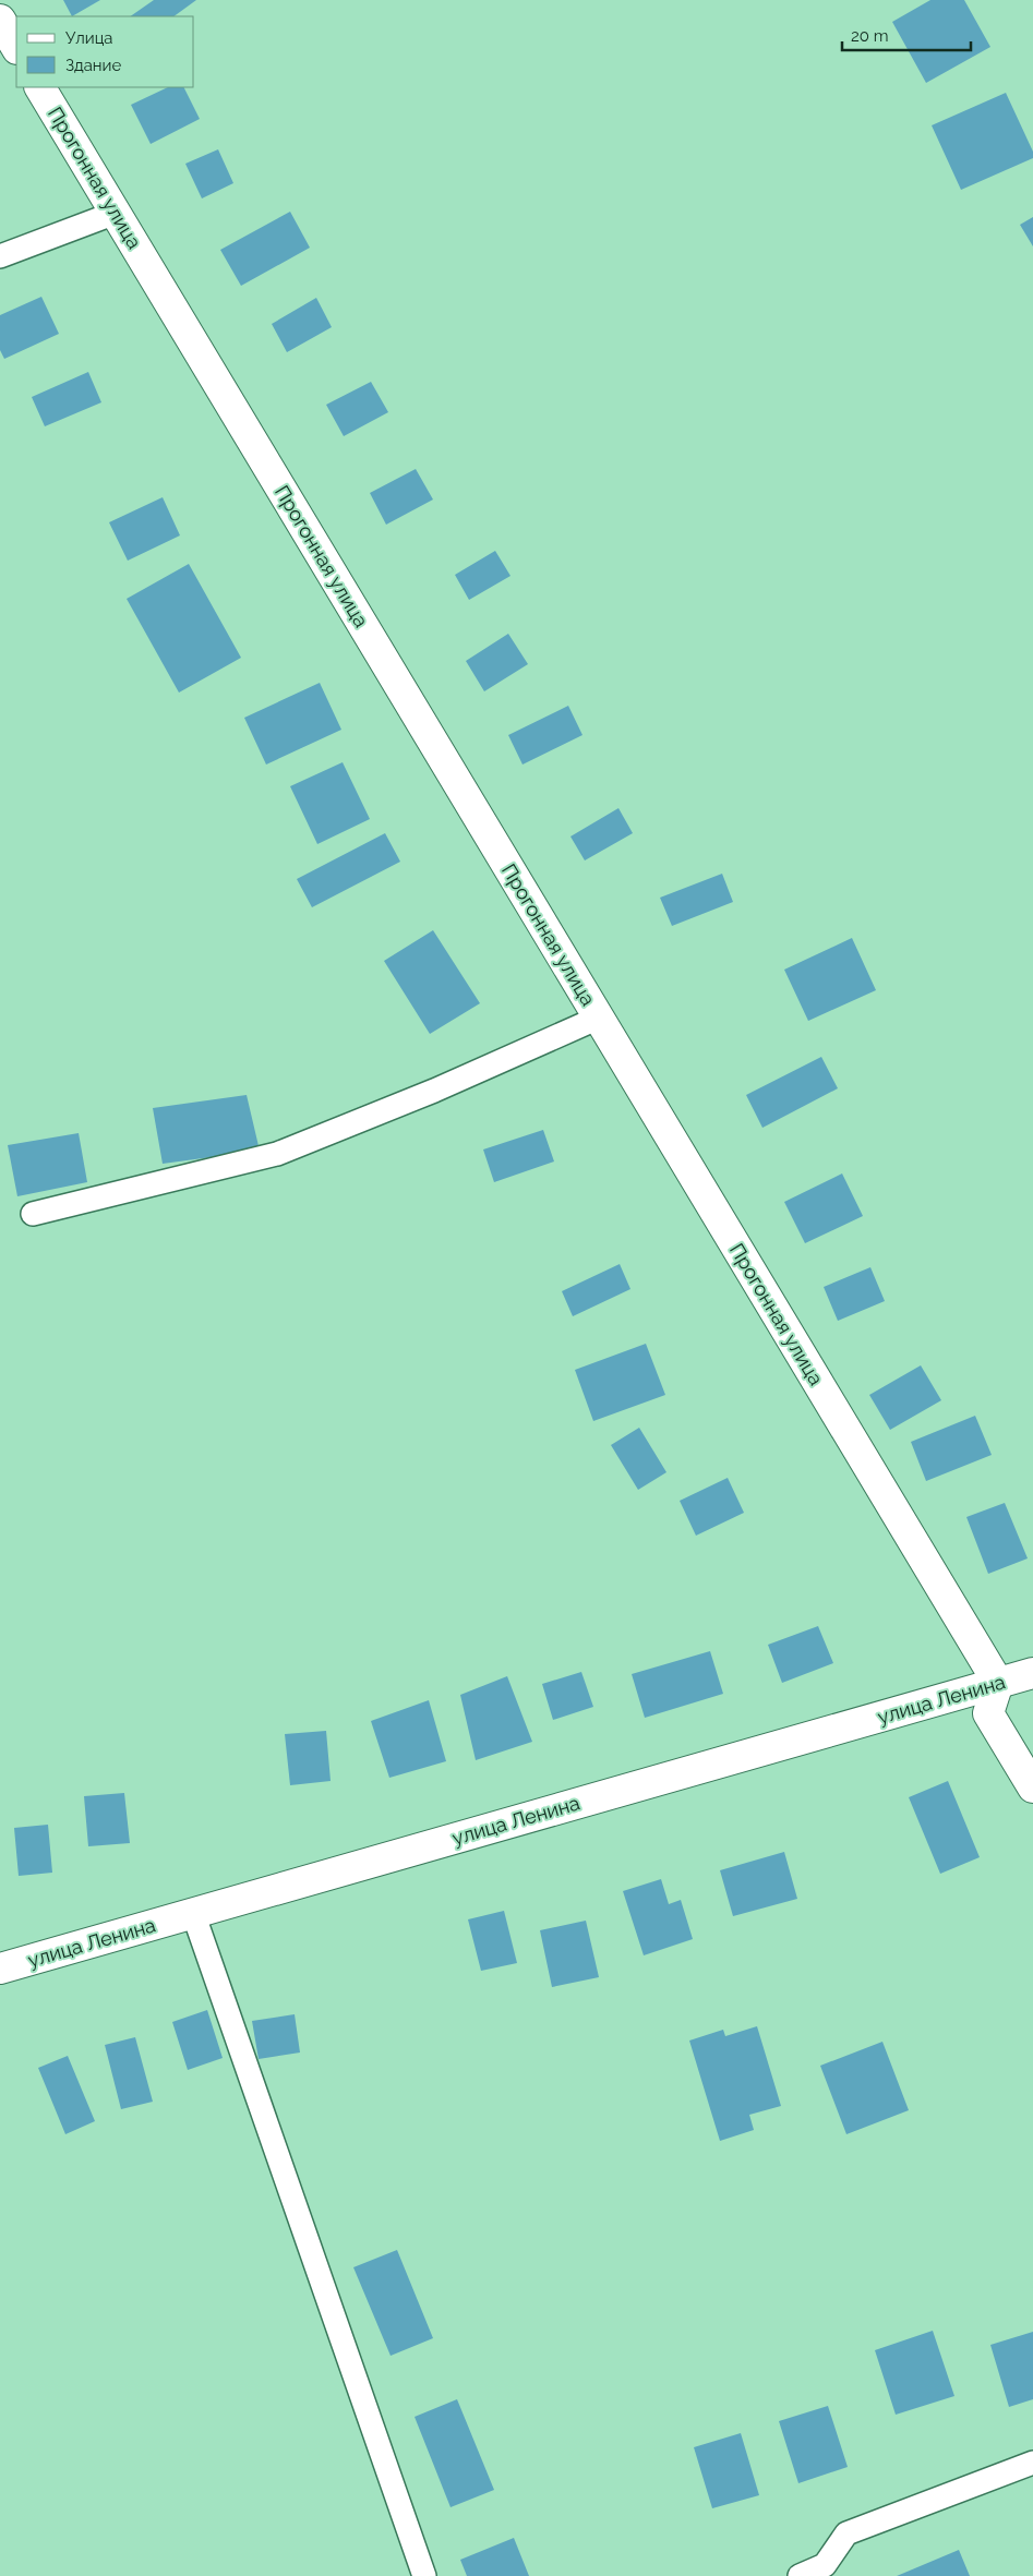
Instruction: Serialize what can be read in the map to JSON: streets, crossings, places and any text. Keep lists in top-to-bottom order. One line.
{"streets":{"street":["Прогонная улица","улица Ленина"]},"crossings":[["Прогонная улица","улица Ленина"]],"legend":["Улица","Здание"],"scale_bar":"20 m"}
